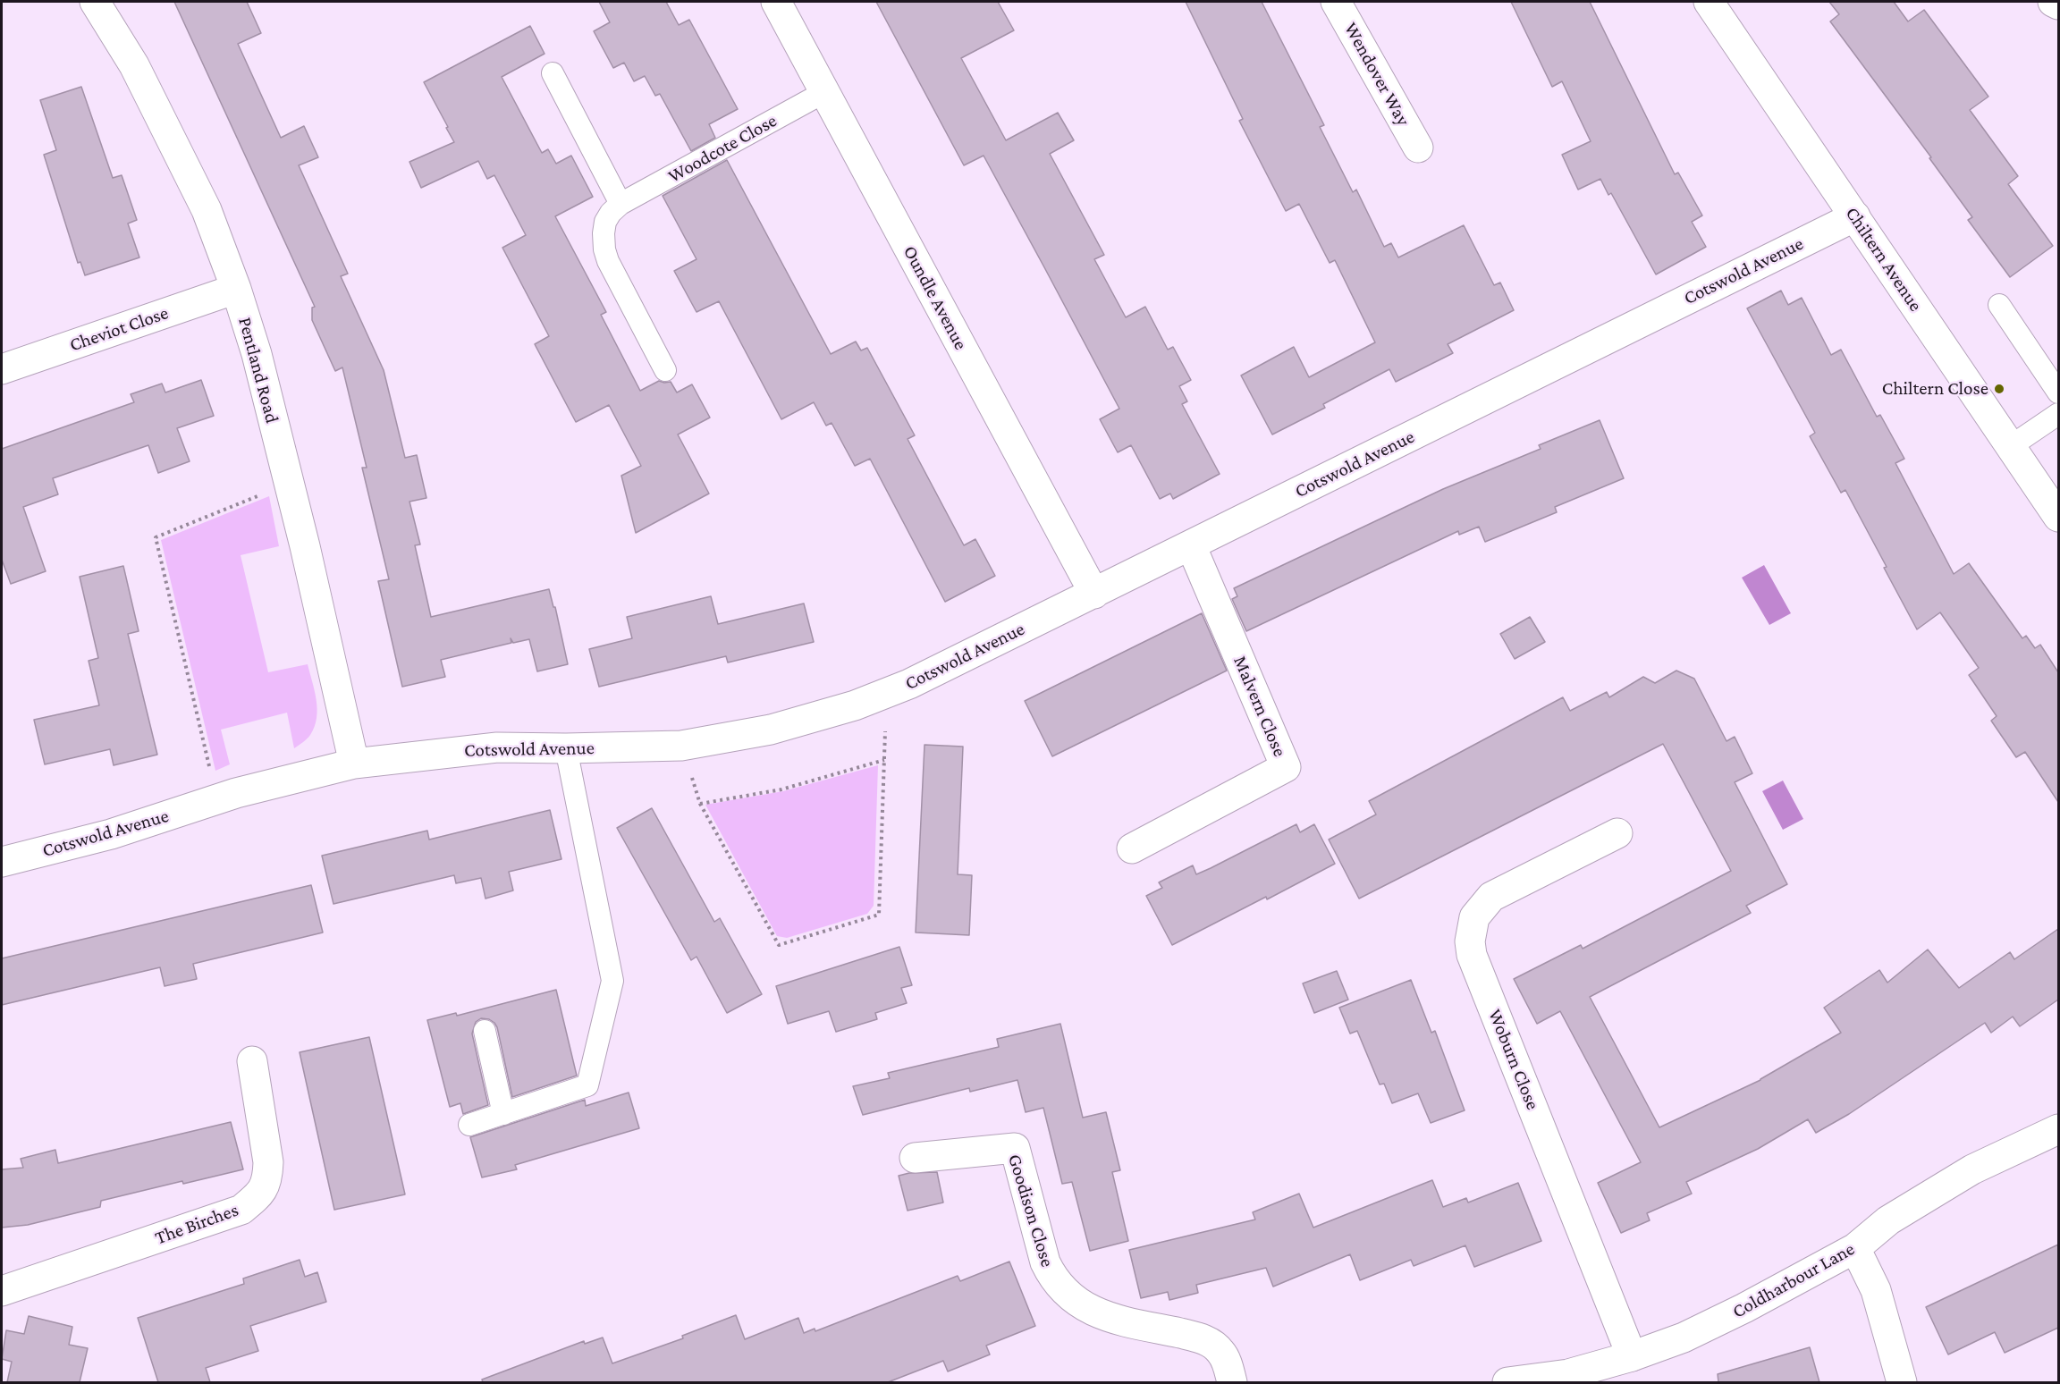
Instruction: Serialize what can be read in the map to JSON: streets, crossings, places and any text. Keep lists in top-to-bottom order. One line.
{"streets":{"street":["Wendover Way","Chiltern Avenue","Cotswold Avenue","Oundle Avenue","Cheviot Close","Pentland Road","Malvern Close","Woburn Close","Goodison Close","The Birches","Coldharbour Lane"],"lane":["Woodcote Close"]},"crossings":[["Woodcote Close","Oundle Avenue"],["Chiltern Avenue","Cotswold Avenue"],["Cotswold Avenue","Oundle Avenue"],["Cotswold Avenue","Pentland Road"],["Cotswold Avenue","Malvern Close"],["Cheviot Close","Pentland Road"],["Woburn Close","Coldharbour Lane"]],"places":["Chiltern Close"]}
